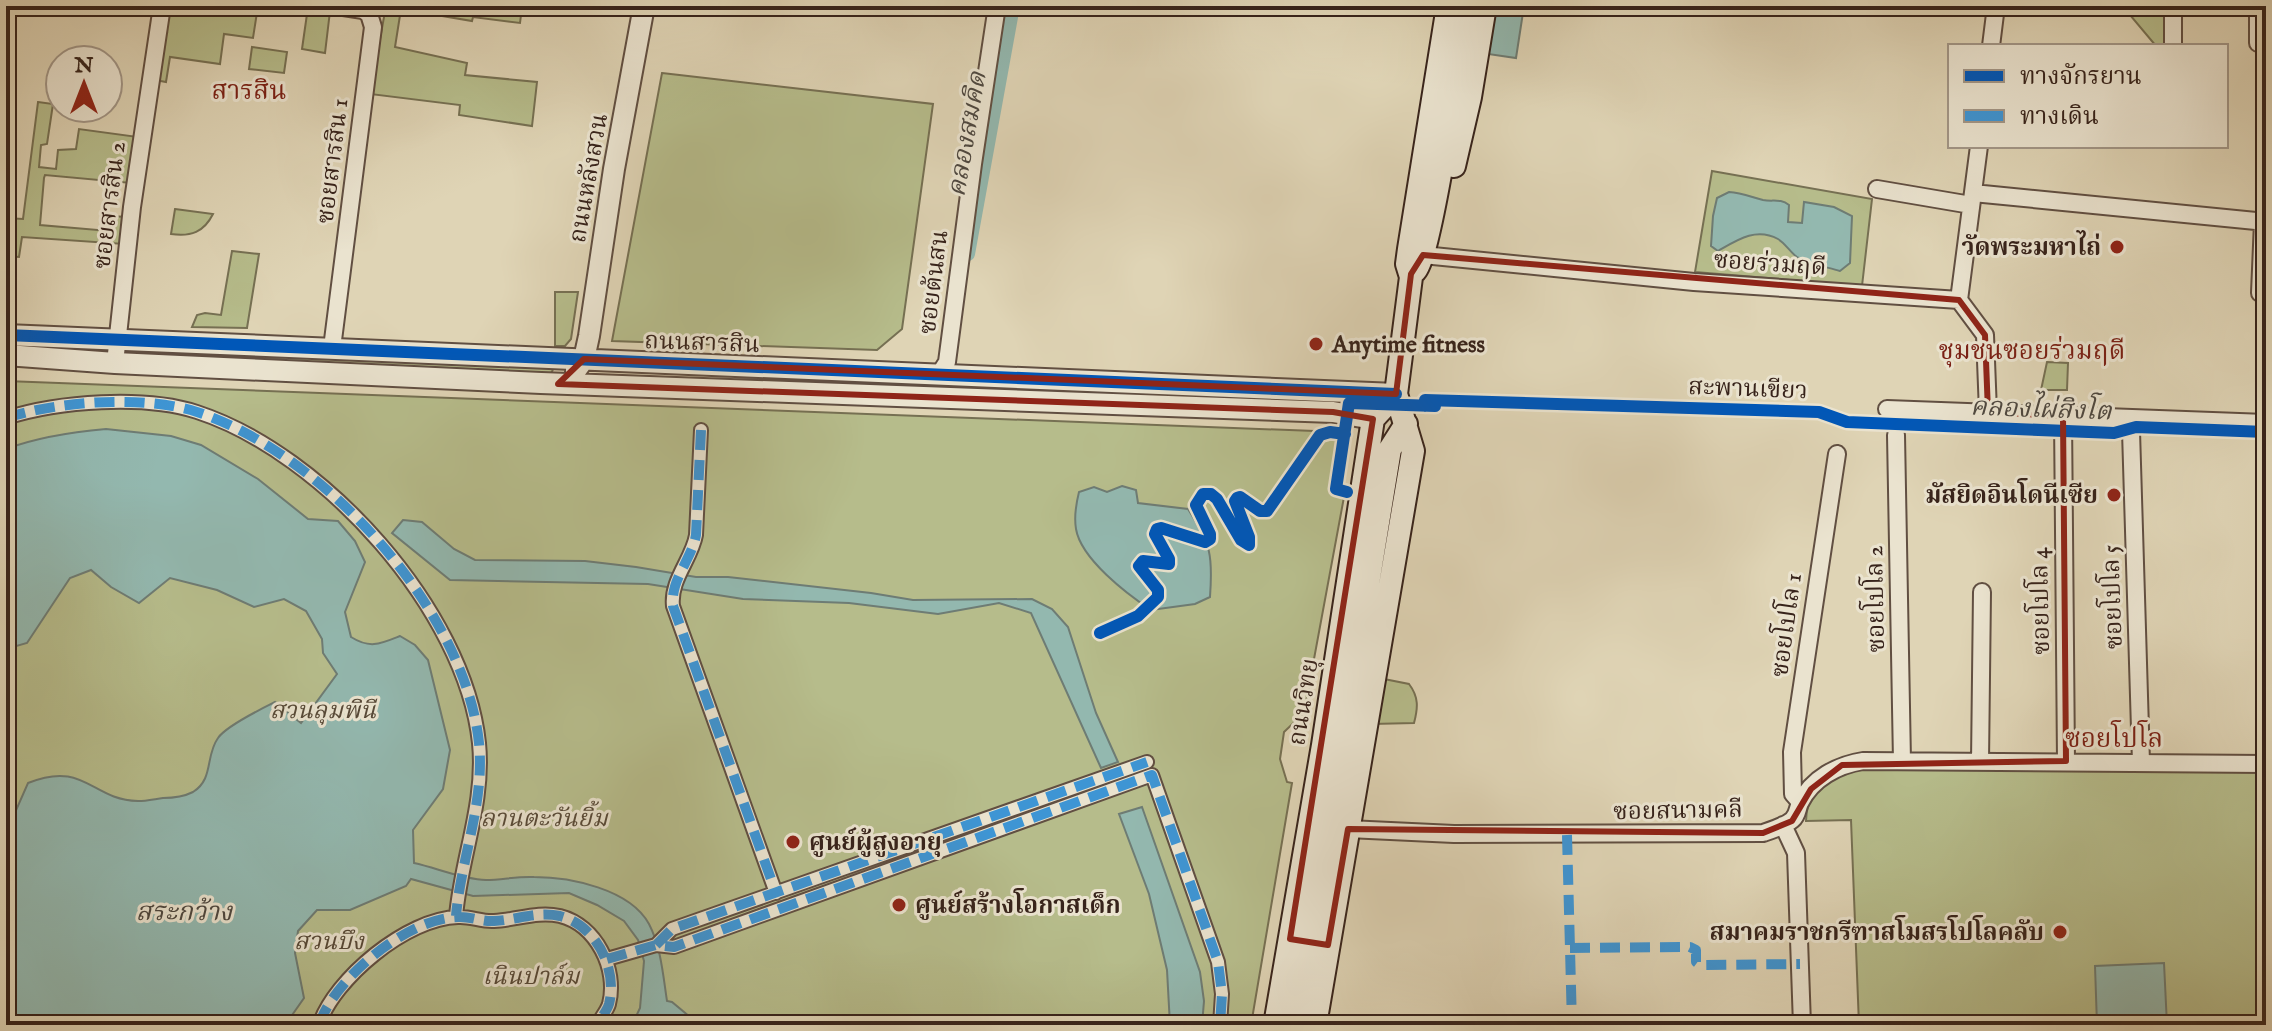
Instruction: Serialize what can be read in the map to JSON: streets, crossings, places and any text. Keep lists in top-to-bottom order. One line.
{"streets":{"main road":["ถนนวิทยุ"],"street":["ซอยสารสิน 1","ถนนหลังสวน","ซอยสารสิน 2","ซอยร่วมฤดี","ซอยต้นสน","ถนนสารสิน","ซอยโปโล 5","ซอยโปโล 2","ซอยโปโล 4","ซอยโปโล 1","ซอยสนามคลี"],"cycle path":["สะพานเขียว"]},"crossings":[["ซอยสารสิน 1","ถนนสารสิน"],["ถนนหลังสวน","ถนนสารสิน"],["ซอยสารสิน 2","ถนนสารสิน"],["ซอยร่วมฤดี","ถนนวิทยุ"],["ซอยต้นสน","ถนนสารสิน"],["ถนนสารสิน","ถนนวิทยุ"],["ถนนวิทยุ","ซอยสนามคลี"]],"districts":["สารสิน","ชุมชนซอยร่วมฤดี","ซอยโปโล"],"water":["คลองสมคิด","คลองไผ่สิงโต","สระกว้าง"],"parks":["สวนลุมพินี","ลานตะวันยิ้ม","สวนบึง","เนินปาล์ม"],"places":["วัดพระมหาไถ่","Anytime fitness","มัสยิดอินโดนีเซีย","ศูนย์ผู้สูงอายุ","ศูนย์สร้างโอกาสเด็ก","สมาคมราชกรีฑาสโมสรโปโลคลับ"],"legend":["ทางจักรยาน","ทางเดิน"],"north":"top"}
